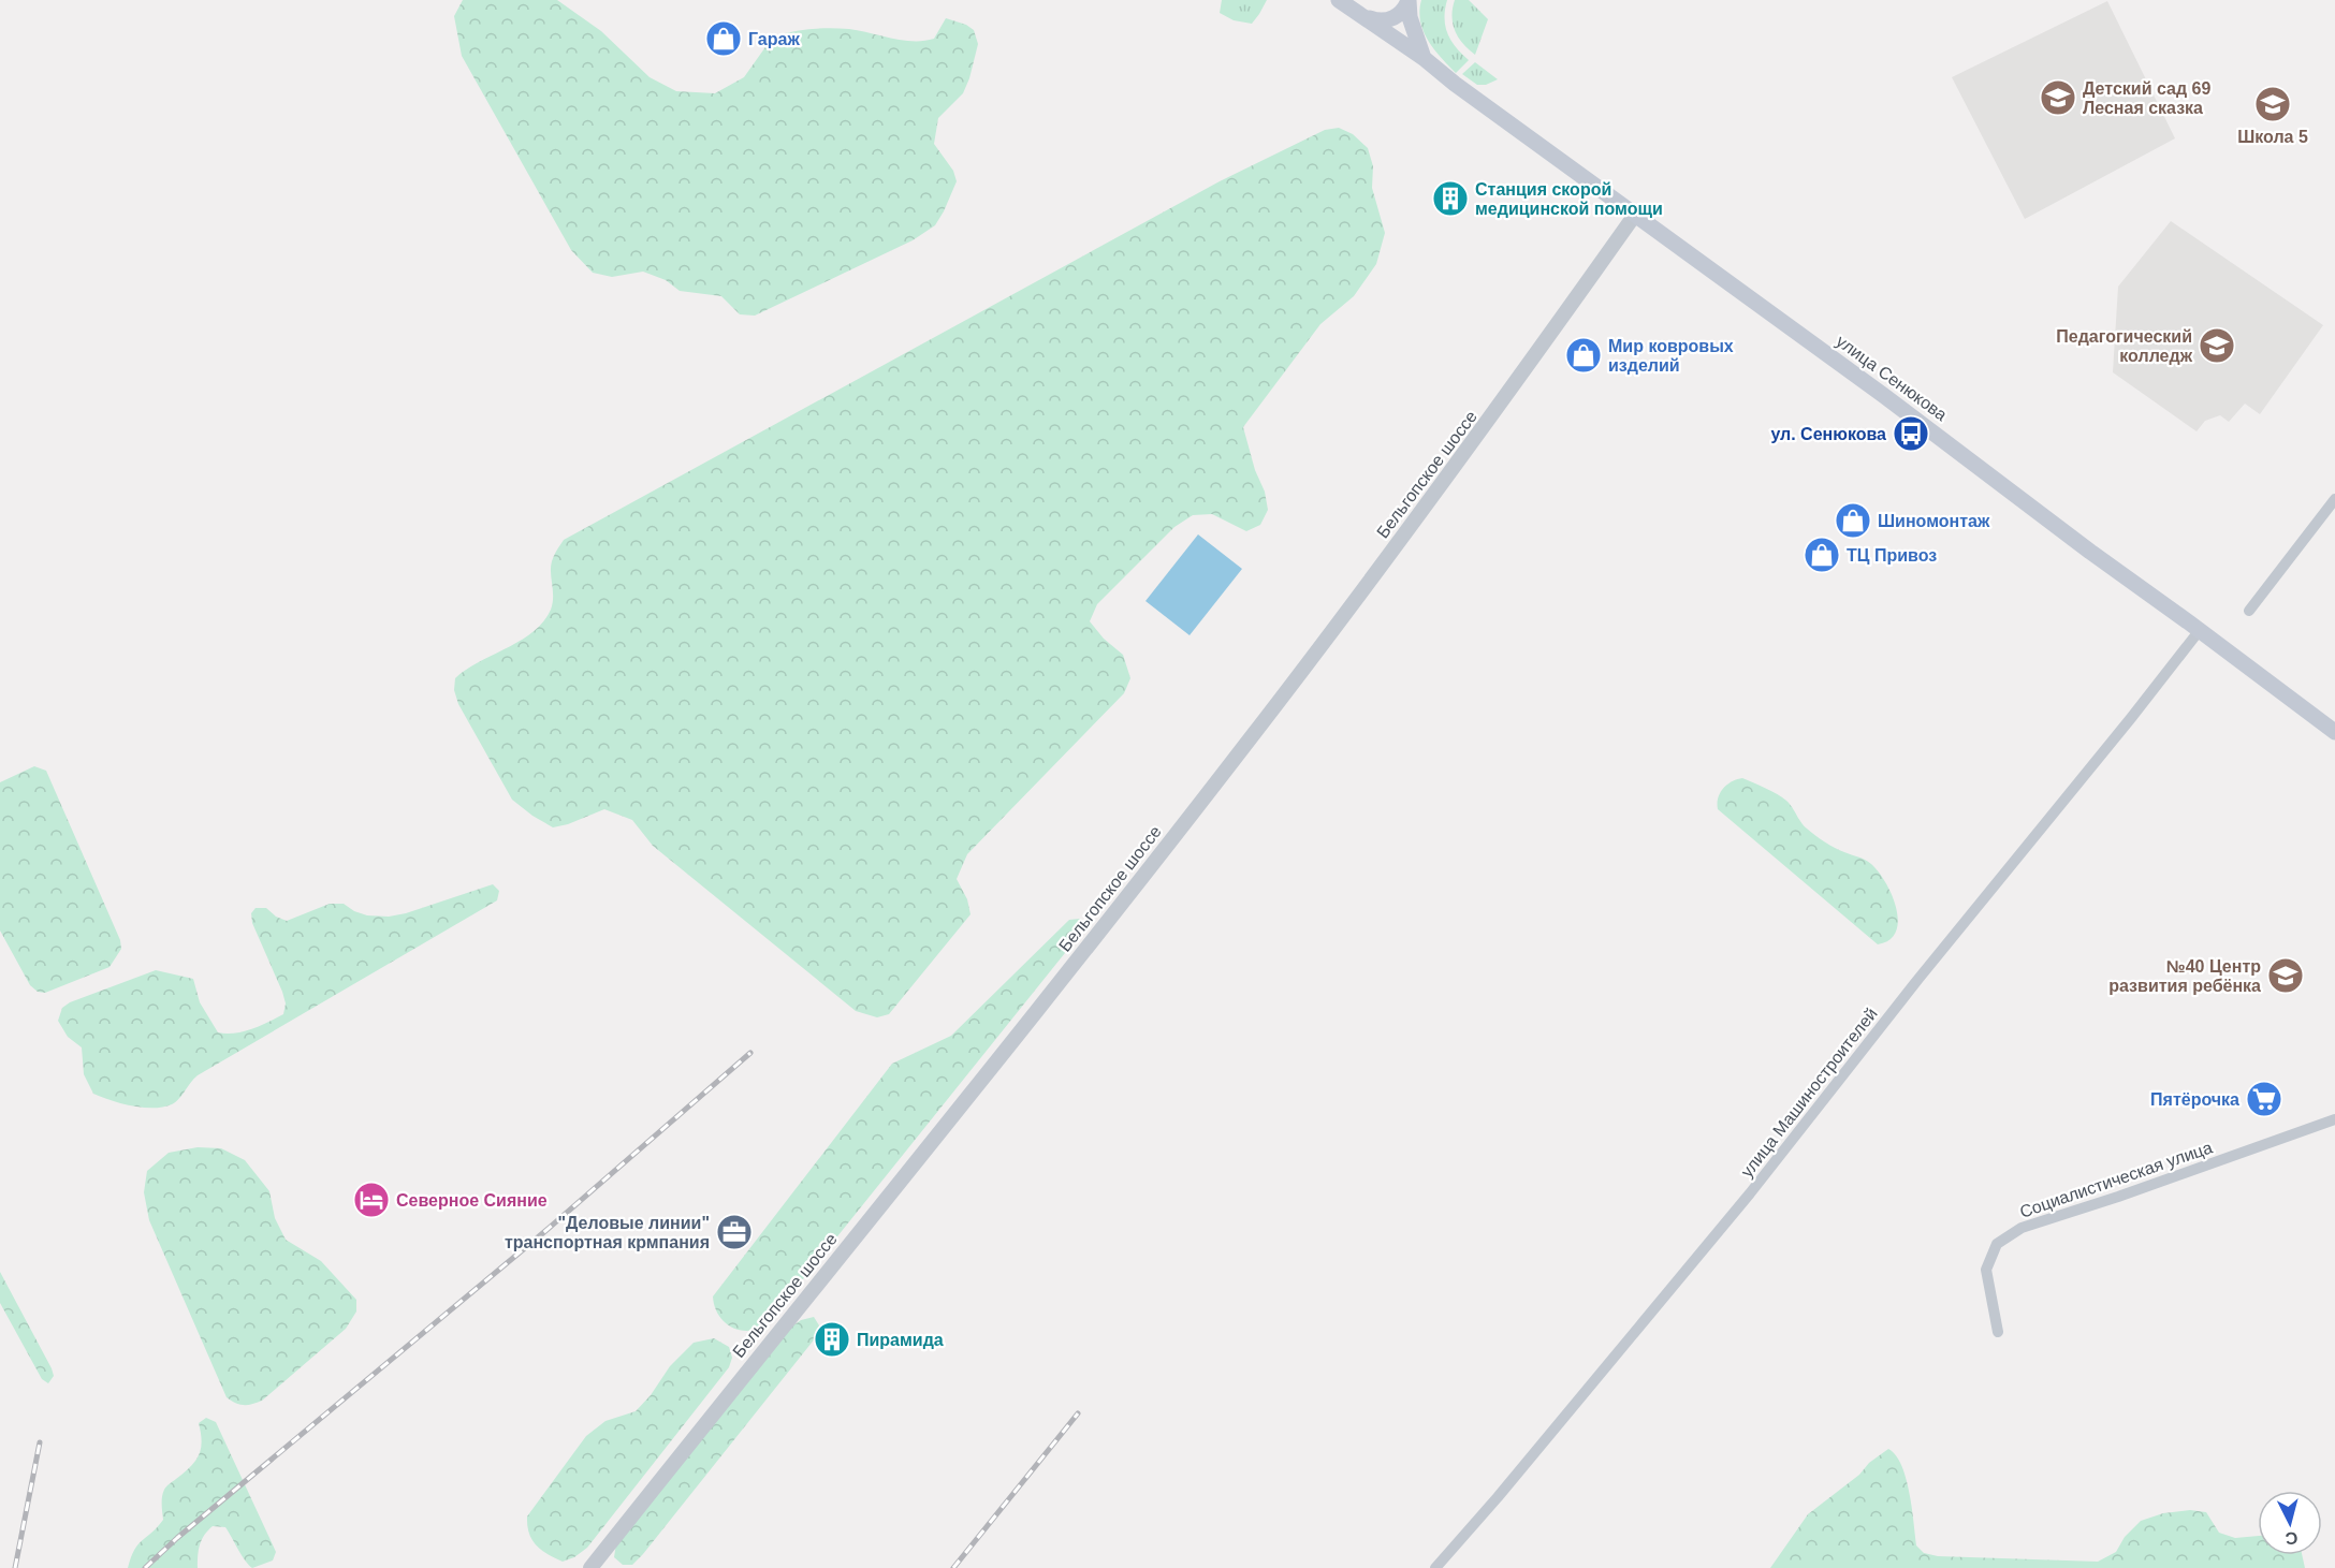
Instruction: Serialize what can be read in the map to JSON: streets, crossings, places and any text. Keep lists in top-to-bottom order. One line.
{"streets":{"main road":["улица Сенюкова"],"street":["Бельгопское шоссе","улица Машиностроителей","Социалистическая улица"]},"crossings":[["улица Сенюкова","Бельгопское шоссе"],["улица Сенюкова","улица Машиностроителей"]],"places":{"shop":["Гараж","Мир ковровых изделий","Шиномонтаж","ТЦ Привоз"],"school or university":["Детский сад 69 Лесная сказка","Школа 5","Педагогический колледж","№40 Центр развития ребёнка"],"building":["Станция скорой медицинской помощи","Пирамида"],"bus stop":["ул. Сенюкова"],"supermarket":["Пятёрочка"],"hotel":["Северное Сияние"],"office":["\"Деловые линии\" транспортная крмпания"]},"north":"bottom"}
